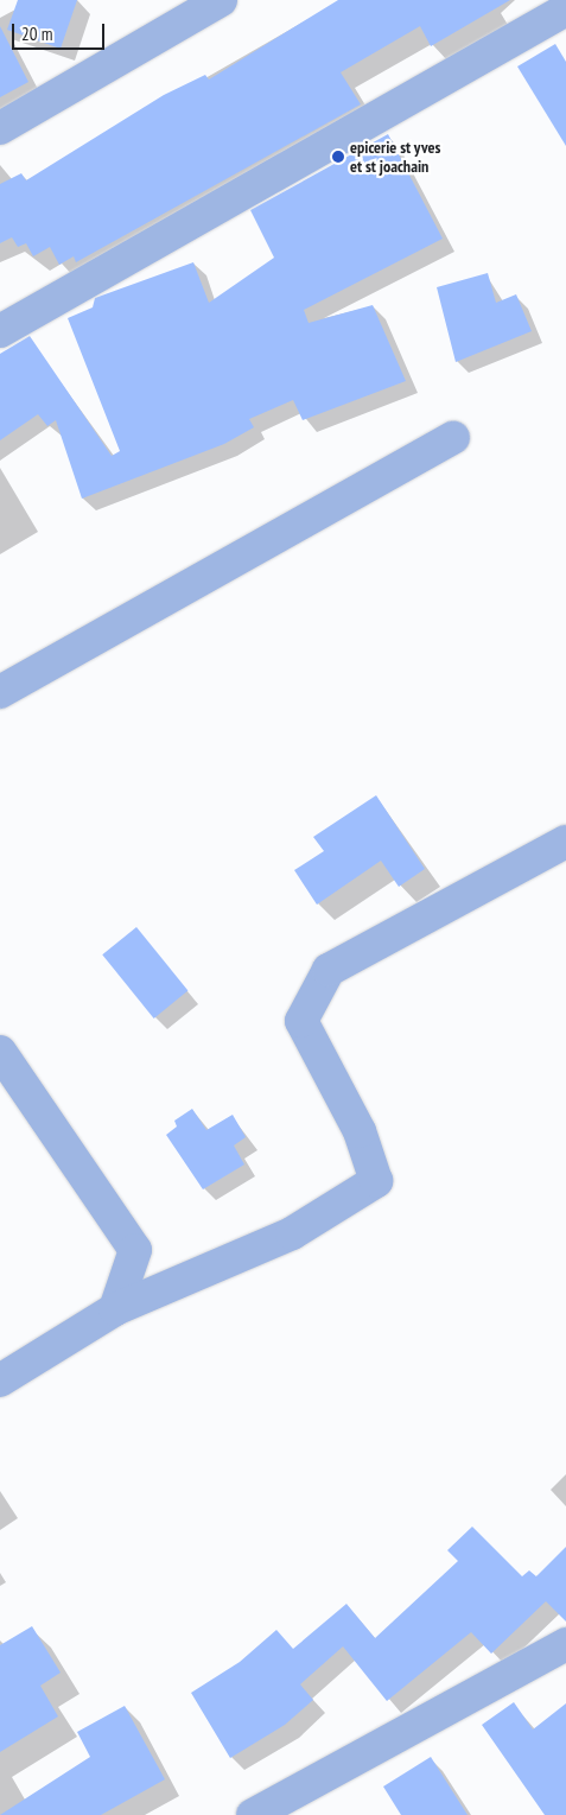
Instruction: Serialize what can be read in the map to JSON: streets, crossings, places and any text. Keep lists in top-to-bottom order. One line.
{"places":["epicerie st yves et st joachain"],"scale_bar":"20 m"}
